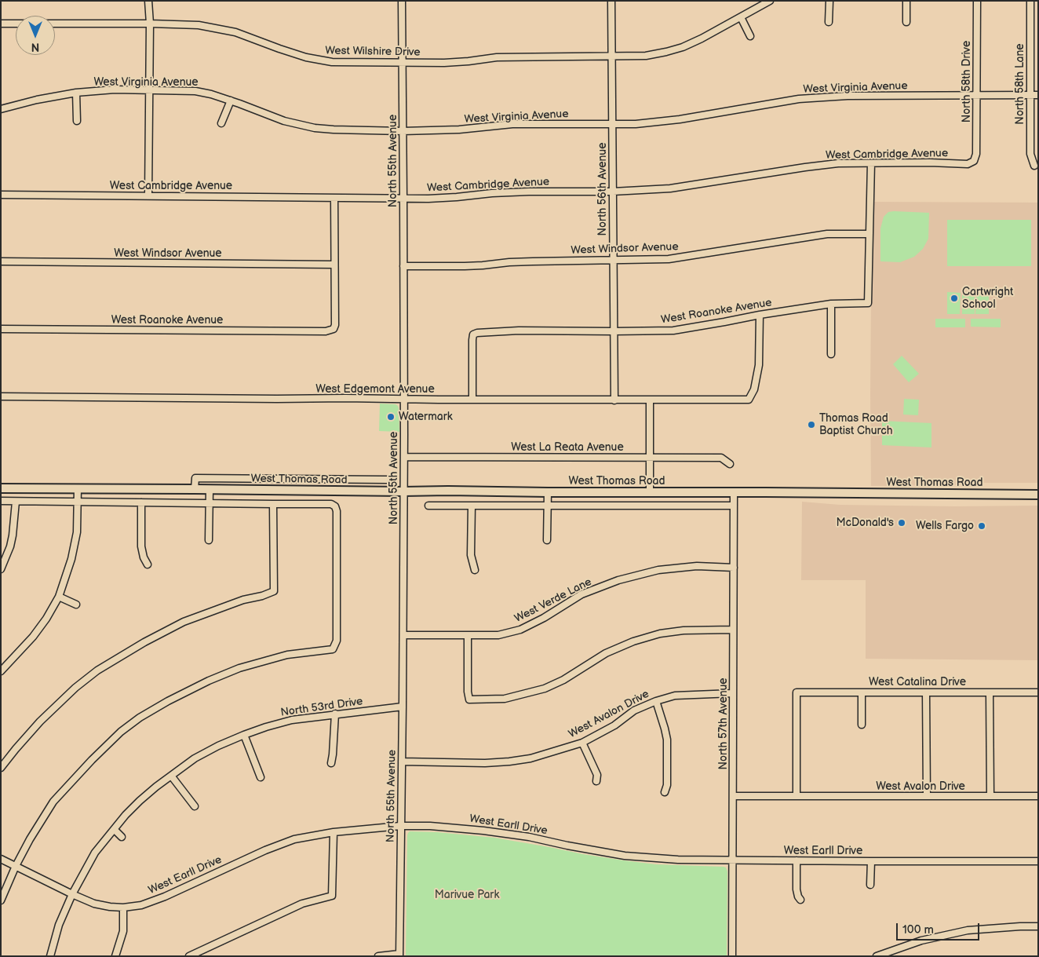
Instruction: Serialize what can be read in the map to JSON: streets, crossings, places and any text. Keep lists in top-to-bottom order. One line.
{"streets":{"main road":["West Thomas Road"],"street":["West Wilshire Drive","North 58th Drive","West Virginia Avenue","North 58th Lane","West Cambridge Avenue","North 55th Avenue","North 56th Avenue","West Windsor Avenue","West Roanoke Avenue","West Edgemont Avenue","West La Reata Avenue","West Verde Lane","West Catalina Drive","North 53rd Drive","West Avalon Drive","North 57th Avenue","West Earll Drive"]},"crossings":[["West Wilshire Drive","North 55th Avenue"],["West Wilshire Drive","North 56th Avenue"],["North 58th Drive","West Virginia Avenue"],["North 58th Drive","West Cambridge Avenue"],["West Virginia Avenue","North 58th Lane"],["West Virginia Avenue","North 55th Avenue"],["West Virginia Avenue","North 56th Avenue"],["West Cambridge Avenue","North 55th Avenue"],["West Cambridge Avenue","North 56th Avenue"],["North 55th Avenue","West Windsor Avenue"],["North 55th Avenue","West Edgemont Avenue"],["North 55th Avenue","West La Reata Avenue"],["North 55th Avenue","West Thomas Road"],["North 55th Avenue","West Verde Lane"],["North 55th Avenue","North 53rd Drive"],["North 55th Avenue","West Avalon Drive"],["North 55th Avenue","West Earll Drive"],["North 56th Avenue","West Windsor Avenue"],["North 56th Avenue","West Roanoke Avenue"],["North 56th Avenue","West Edgemont Avenue"],["West Windsor Avenue","West Roanoke Avenue"],["West Roanoke Avenue","West Edgemont Avenue"],["West Thomas Road","North 57th Avenue"],["West Verde Lane","North 57th Avenue"],["West Catalina Drive","West Avalon Drive"],["North 53rd Drive","West Earll Drive"],["West Avalon Drive","North 57th Avenue"],["North 57th Avenue","West Earll Drive"]],"parks":["Marivue Park"],"places":["Cartwright School","Watermark","Thomas Road Baptist Church","McDonald's","Wells Fargo"],"scale_bar":"100 m","north":"bottom"}
